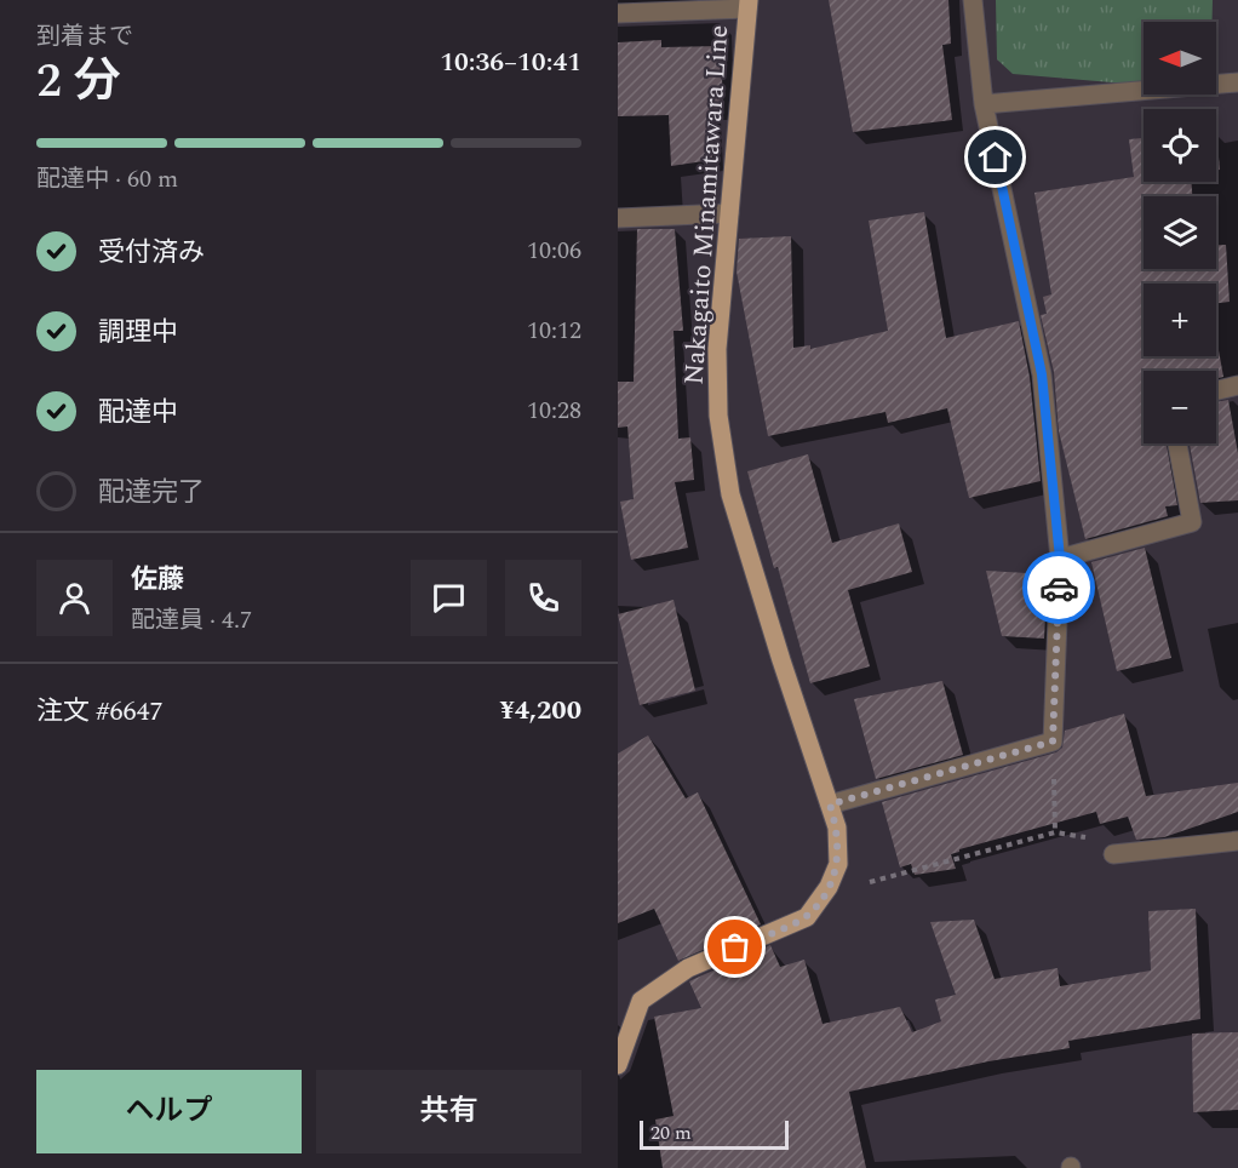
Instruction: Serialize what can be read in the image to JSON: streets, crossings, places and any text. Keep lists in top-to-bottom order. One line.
{"streets":{"main road":["Nakagaito Minamitawara Line"]},"scale_bar":"20 m","north":"left","page":{"heading":["2 分","到着まで","10:36–10:41"],"panel":["佐藤","配達員 · 4.7","注文 #6647","¥4,200"],"map_buttons":["+","−"],"bar":"配達中 · 60 m","list":[["受付済み","10:06"],["調理中","10:12"],["配達中","10:28"],"配達完了"],"buttons":["ヘルプ","共有"],"scale":"20 m"}}
